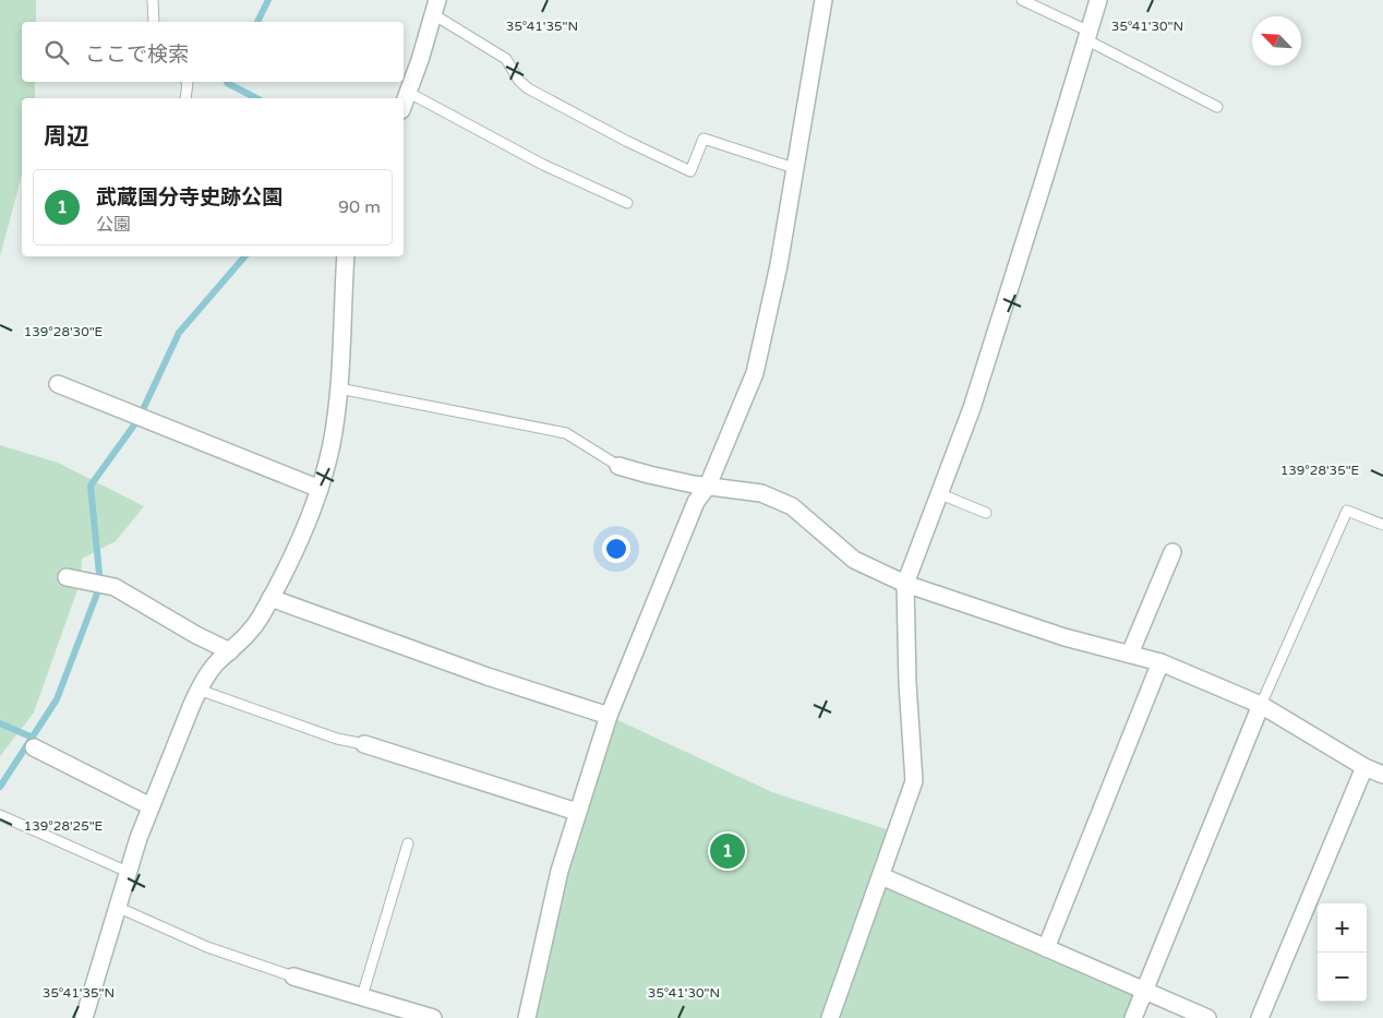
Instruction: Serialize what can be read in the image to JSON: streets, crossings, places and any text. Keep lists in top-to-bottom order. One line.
{"north":"top left","page":{"search":"ここで検索","heading":"周辺","list":[{"mark":"1","name":"武蔵国分寺史跡公園","note":"公園","value":"90 m"}],"pins":"1","map_buttons":["+","−"]},"coordinates":["35°41'35\"N","35°41'30\"N","139°28'30\"E","139°28'35\"E","139°28'25\"E"]}
